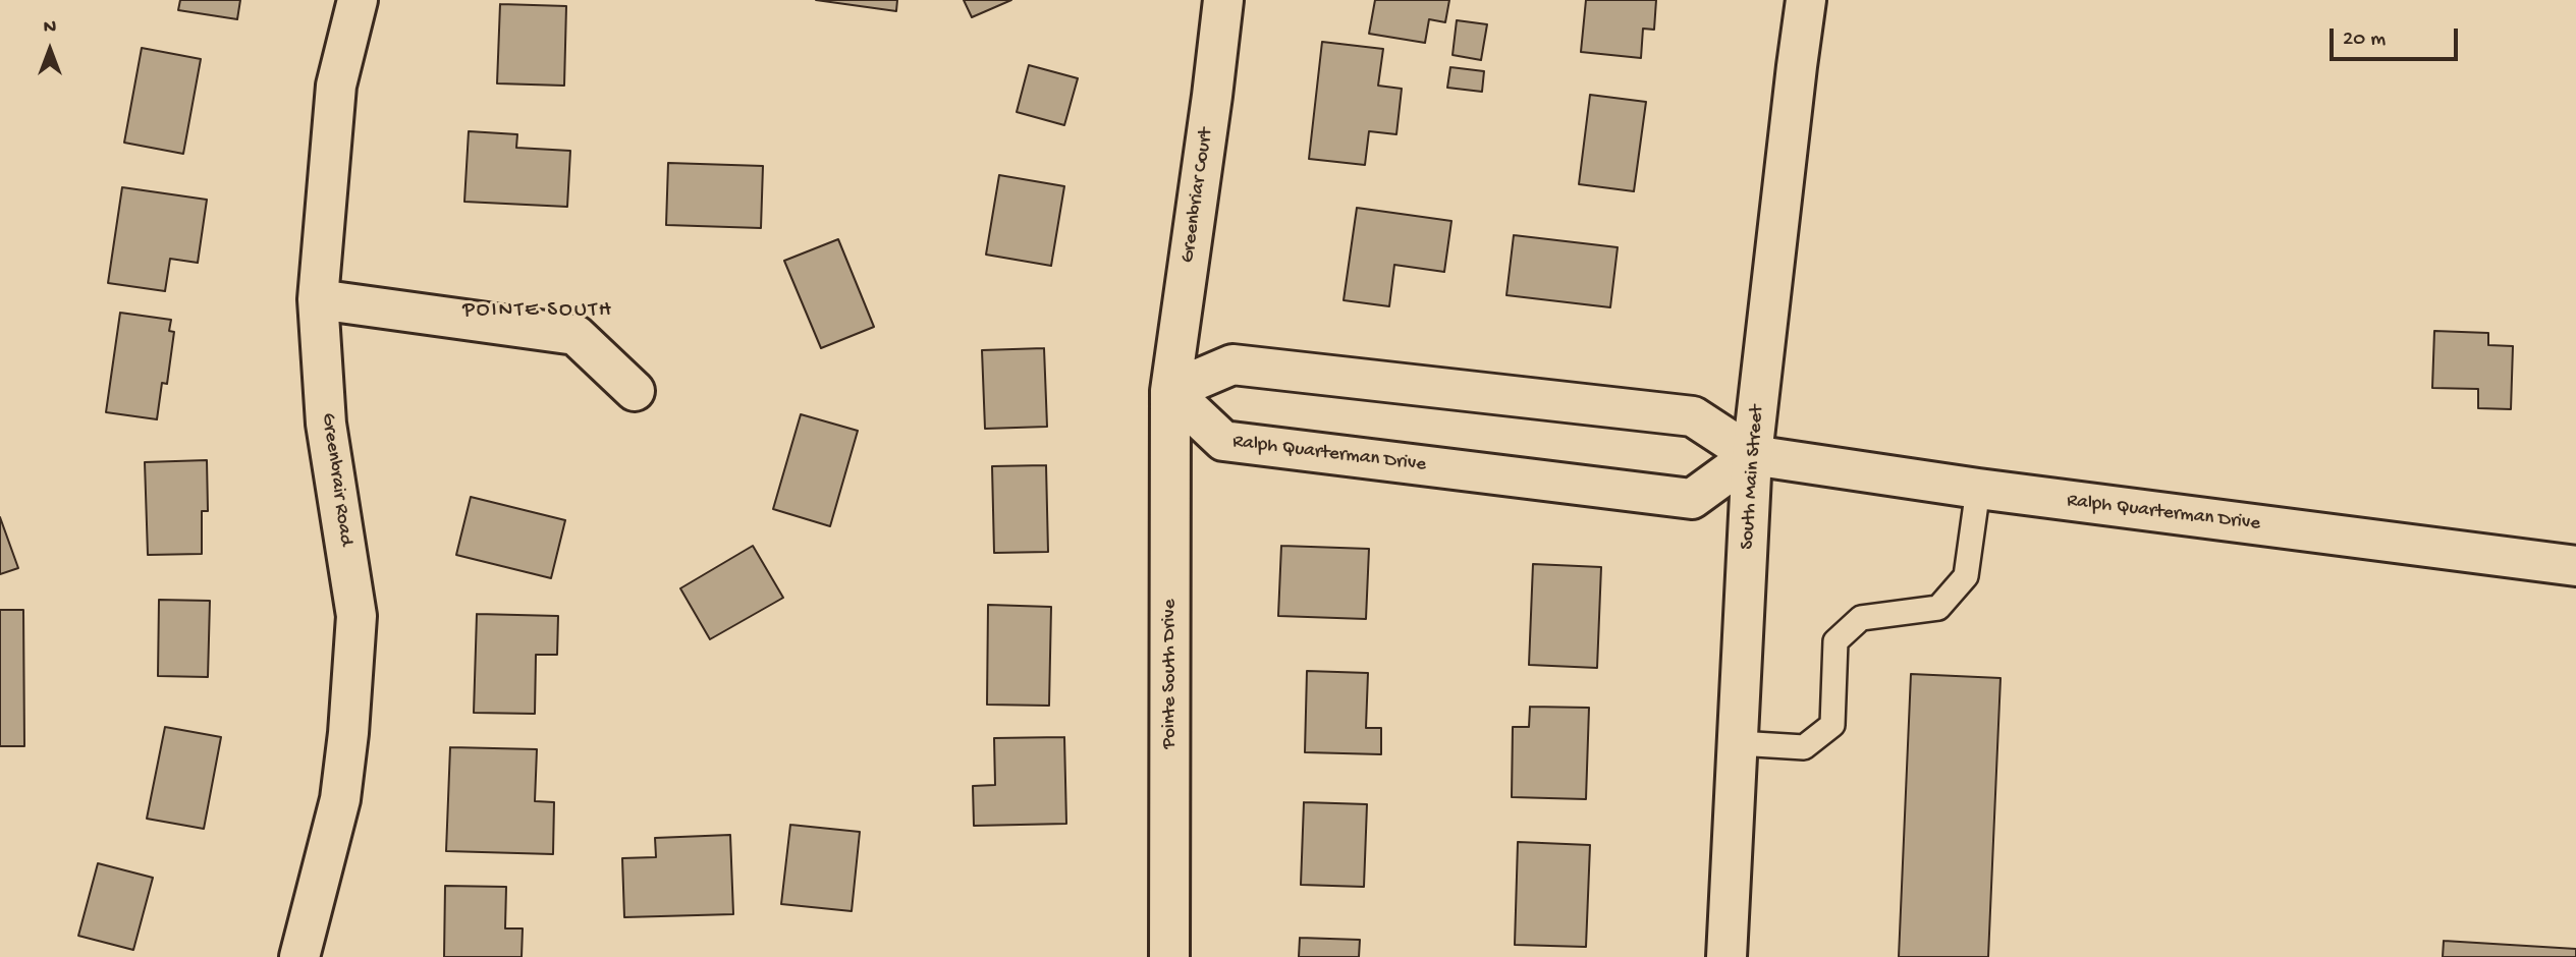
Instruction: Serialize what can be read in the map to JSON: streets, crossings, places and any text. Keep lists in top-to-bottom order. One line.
{"streets":{"street":["Greenbriar Court","Ralph Quarterman Drive","South Main Street","Greenbrair Road","Pointe South Drive"]},"crossings":[["Greenbriar Court","Ralph Quarterman Drive"],["Greenbriar Court","Pointe South Drive"],["Ralph Quarterman Drive","South Main Street"],["Ralph Quarterman Drive","Pointe South Drive"]],"districts":["POINTE SOUTH"],"scale_bar":"20 m","north":"top"}
